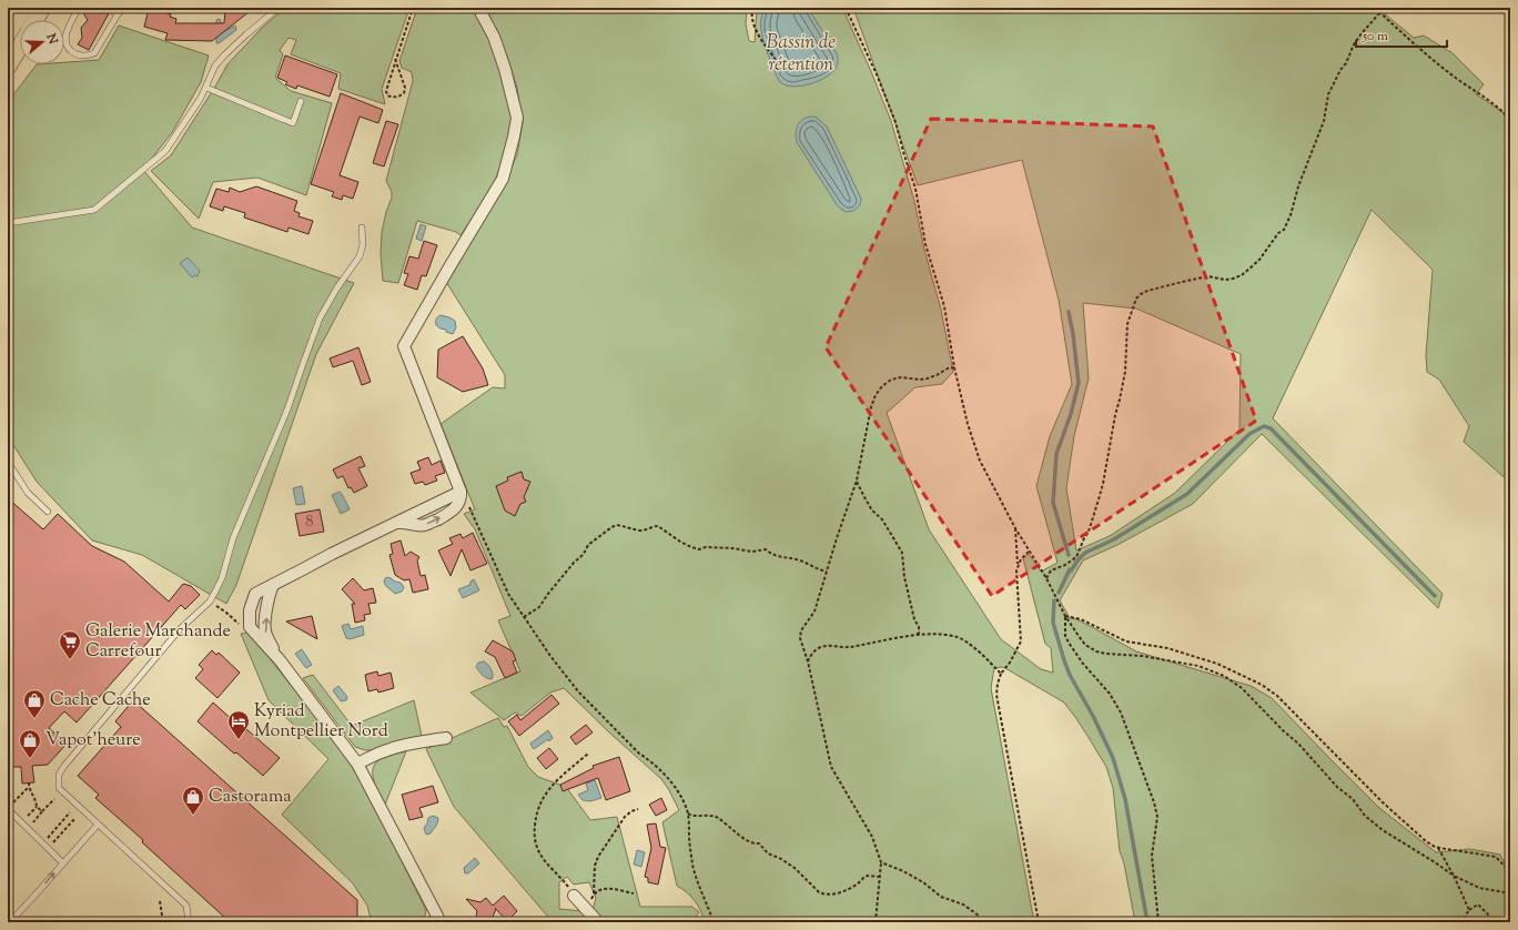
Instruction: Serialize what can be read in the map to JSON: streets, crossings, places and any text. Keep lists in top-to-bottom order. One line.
{"water":["Bassin de rétention"],"places":{"supermarket":["Galerie Marchande Carrefour"],"shop":["Cache Cache","Vapot'heure","Castorama"],"hotel":["Kyriad Montpellier Nord"]},"house_numbers":["8"],"scale_bar":"50 m","north":"right"}
